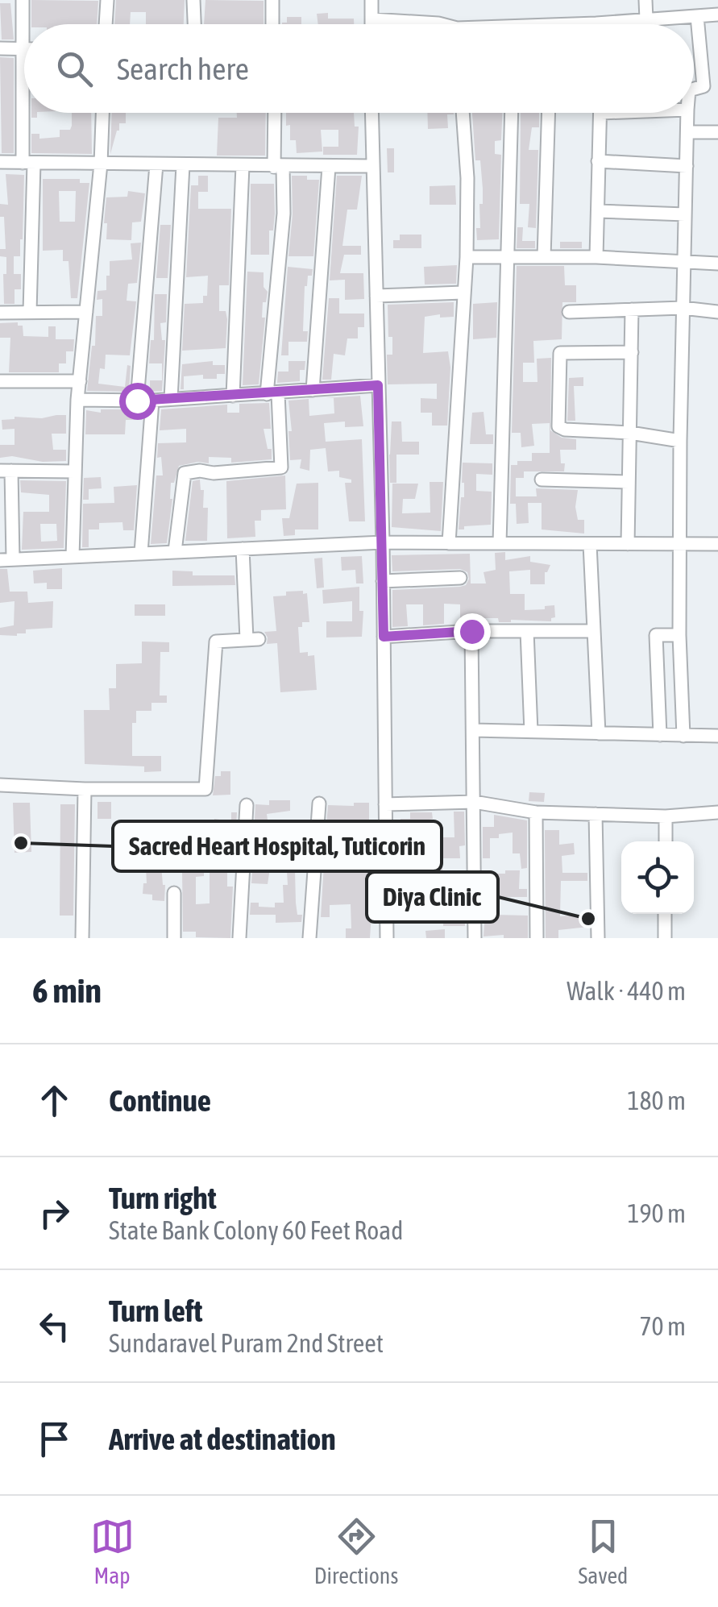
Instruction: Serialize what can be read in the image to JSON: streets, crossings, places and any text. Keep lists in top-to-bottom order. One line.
{"places":["Sacred Heart Hospital, Tuticorin","Diya Clinic"],"page":{"search":"Search here","heading":["6 min","Walk · 440 m"],"list":[["Continue","180 m"],["Turn right","State Bank Colony 60 Feet Road","190 m"],["Turn left","Sundaravel Puram 2nd Street","70 m"],"Arrive at destination"],"nav":["Map","Directions","Saved"]}}
